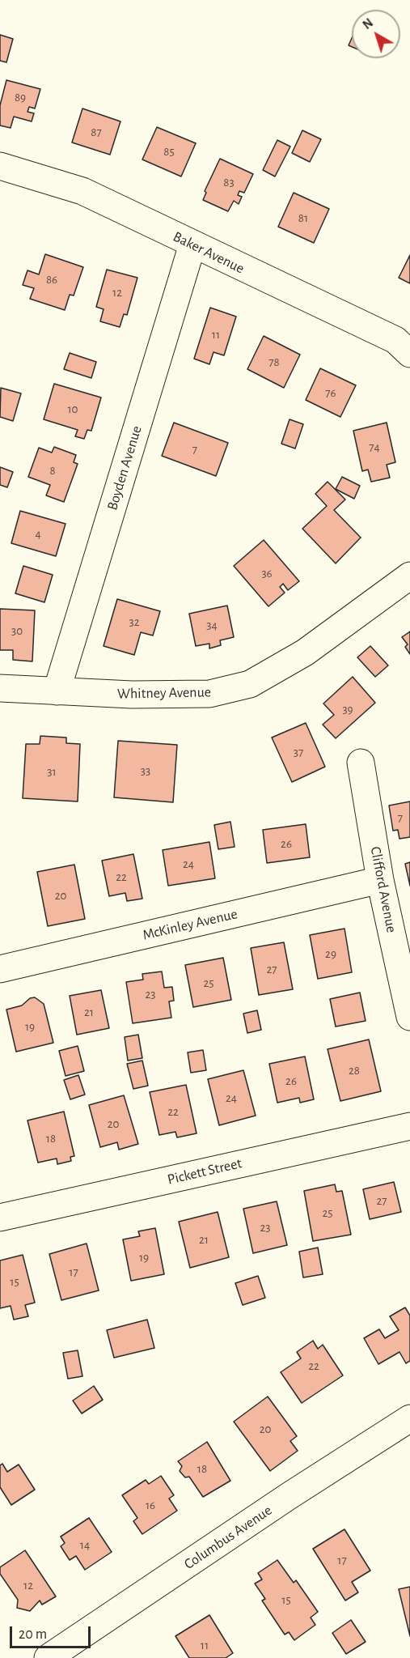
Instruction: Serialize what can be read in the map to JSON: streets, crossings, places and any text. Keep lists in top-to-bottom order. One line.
{"streets":{"street":["Baker Avenue","Boyden Avenue","Whitney Avenue","Clifford Avenue","McKinley Avenue","Pickett Street","Columbus Avenue"]},"crossings":[["Baker Avenue","Boyden Avenue"],["Boyden Avenue","Whitney Avenue"],["Clifford Avenue","McKinley Avenue"]],"house_numbers":["89","87","85","83","81","86","12","11","78","76","10","74","7","8","4","36","32","34","30","39","37","33","31","7","26","24","22","20","29","27","25","23","21","19","28","26","24","22","20","18","27","25","23","21","19","17","15","22","20","18","16","14","17","12","15","11"],"scale_bar":"20 m","north":"top left"}
